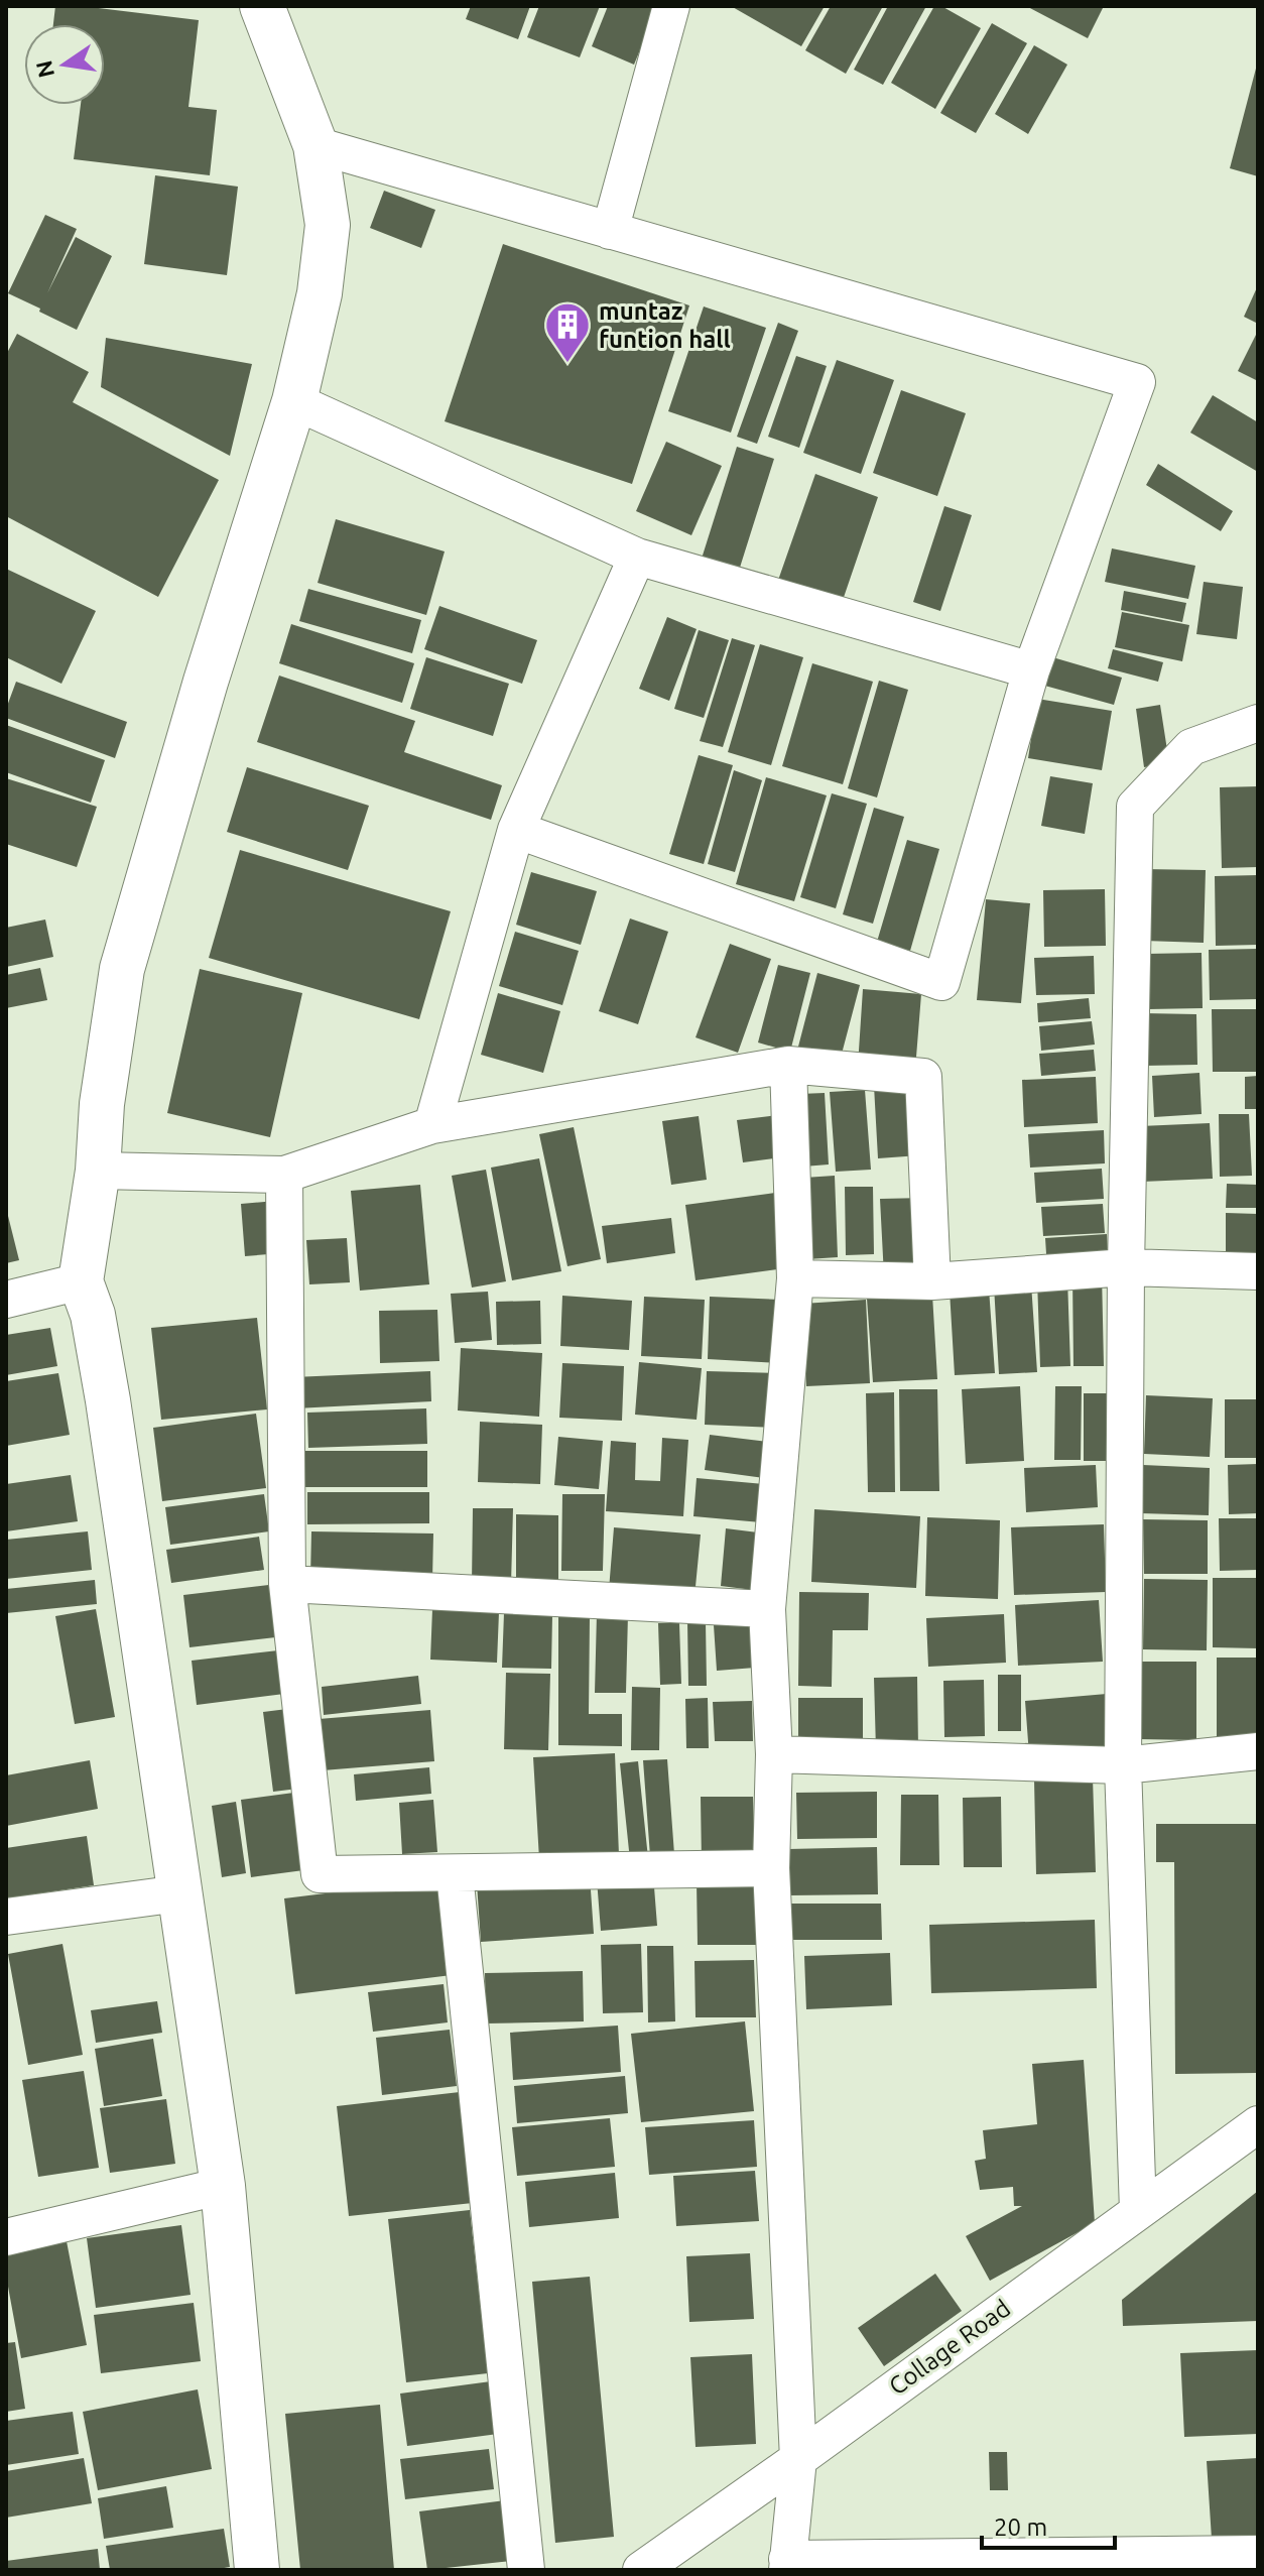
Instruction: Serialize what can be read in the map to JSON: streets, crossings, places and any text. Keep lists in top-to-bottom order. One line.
{"streets":{"street":["Collage Road"]},"places":{"building":["muntaz funtion hall"]},"scale_bar":"20 m","north":"left"}
